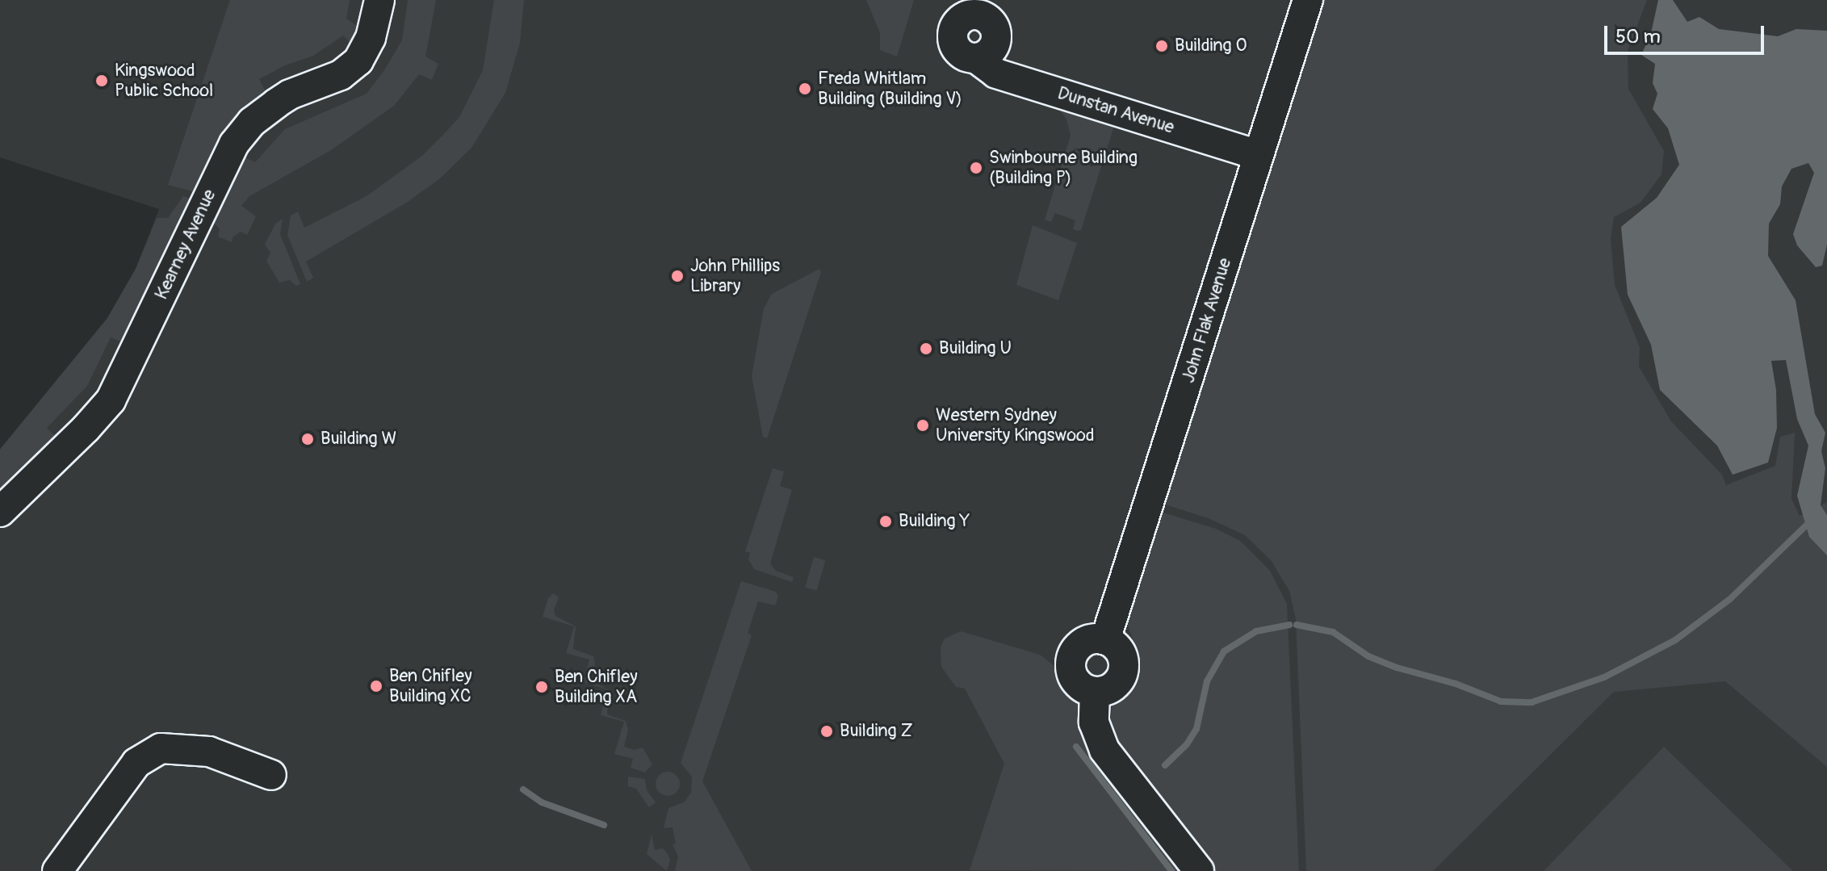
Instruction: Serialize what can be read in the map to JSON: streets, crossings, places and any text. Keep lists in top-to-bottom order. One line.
{"streets":{"street":["Dunstan Avenue","Kearney Avenue","John Flak Avenue"]},"crossings":[["Dunstan Avenue","John Flak Avenue"]],"places":["Building O","Kingswood Public School","Freda Whitlam Building (Building V)","Swinbourne Building (Building P)","John Phillips Library","Building U","Western Sydney University Kingswood","Building W","Building Y","Ben Chifley Building XC","Ben Chifley Building XA","Building Z"],"scale_bar":"50 m"}
